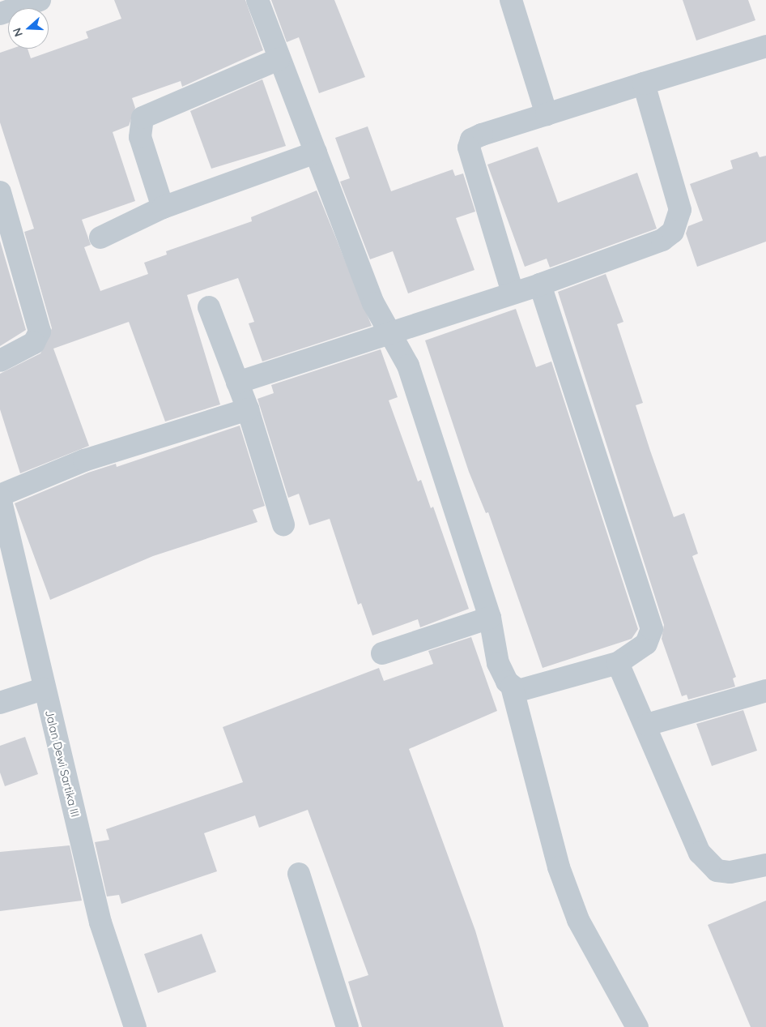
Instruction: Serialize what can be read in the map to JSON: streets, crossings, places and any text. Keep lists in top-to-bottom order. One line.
{"streets":{"street":["Jalan Dewi Sartika III"]},"north":"left"}
